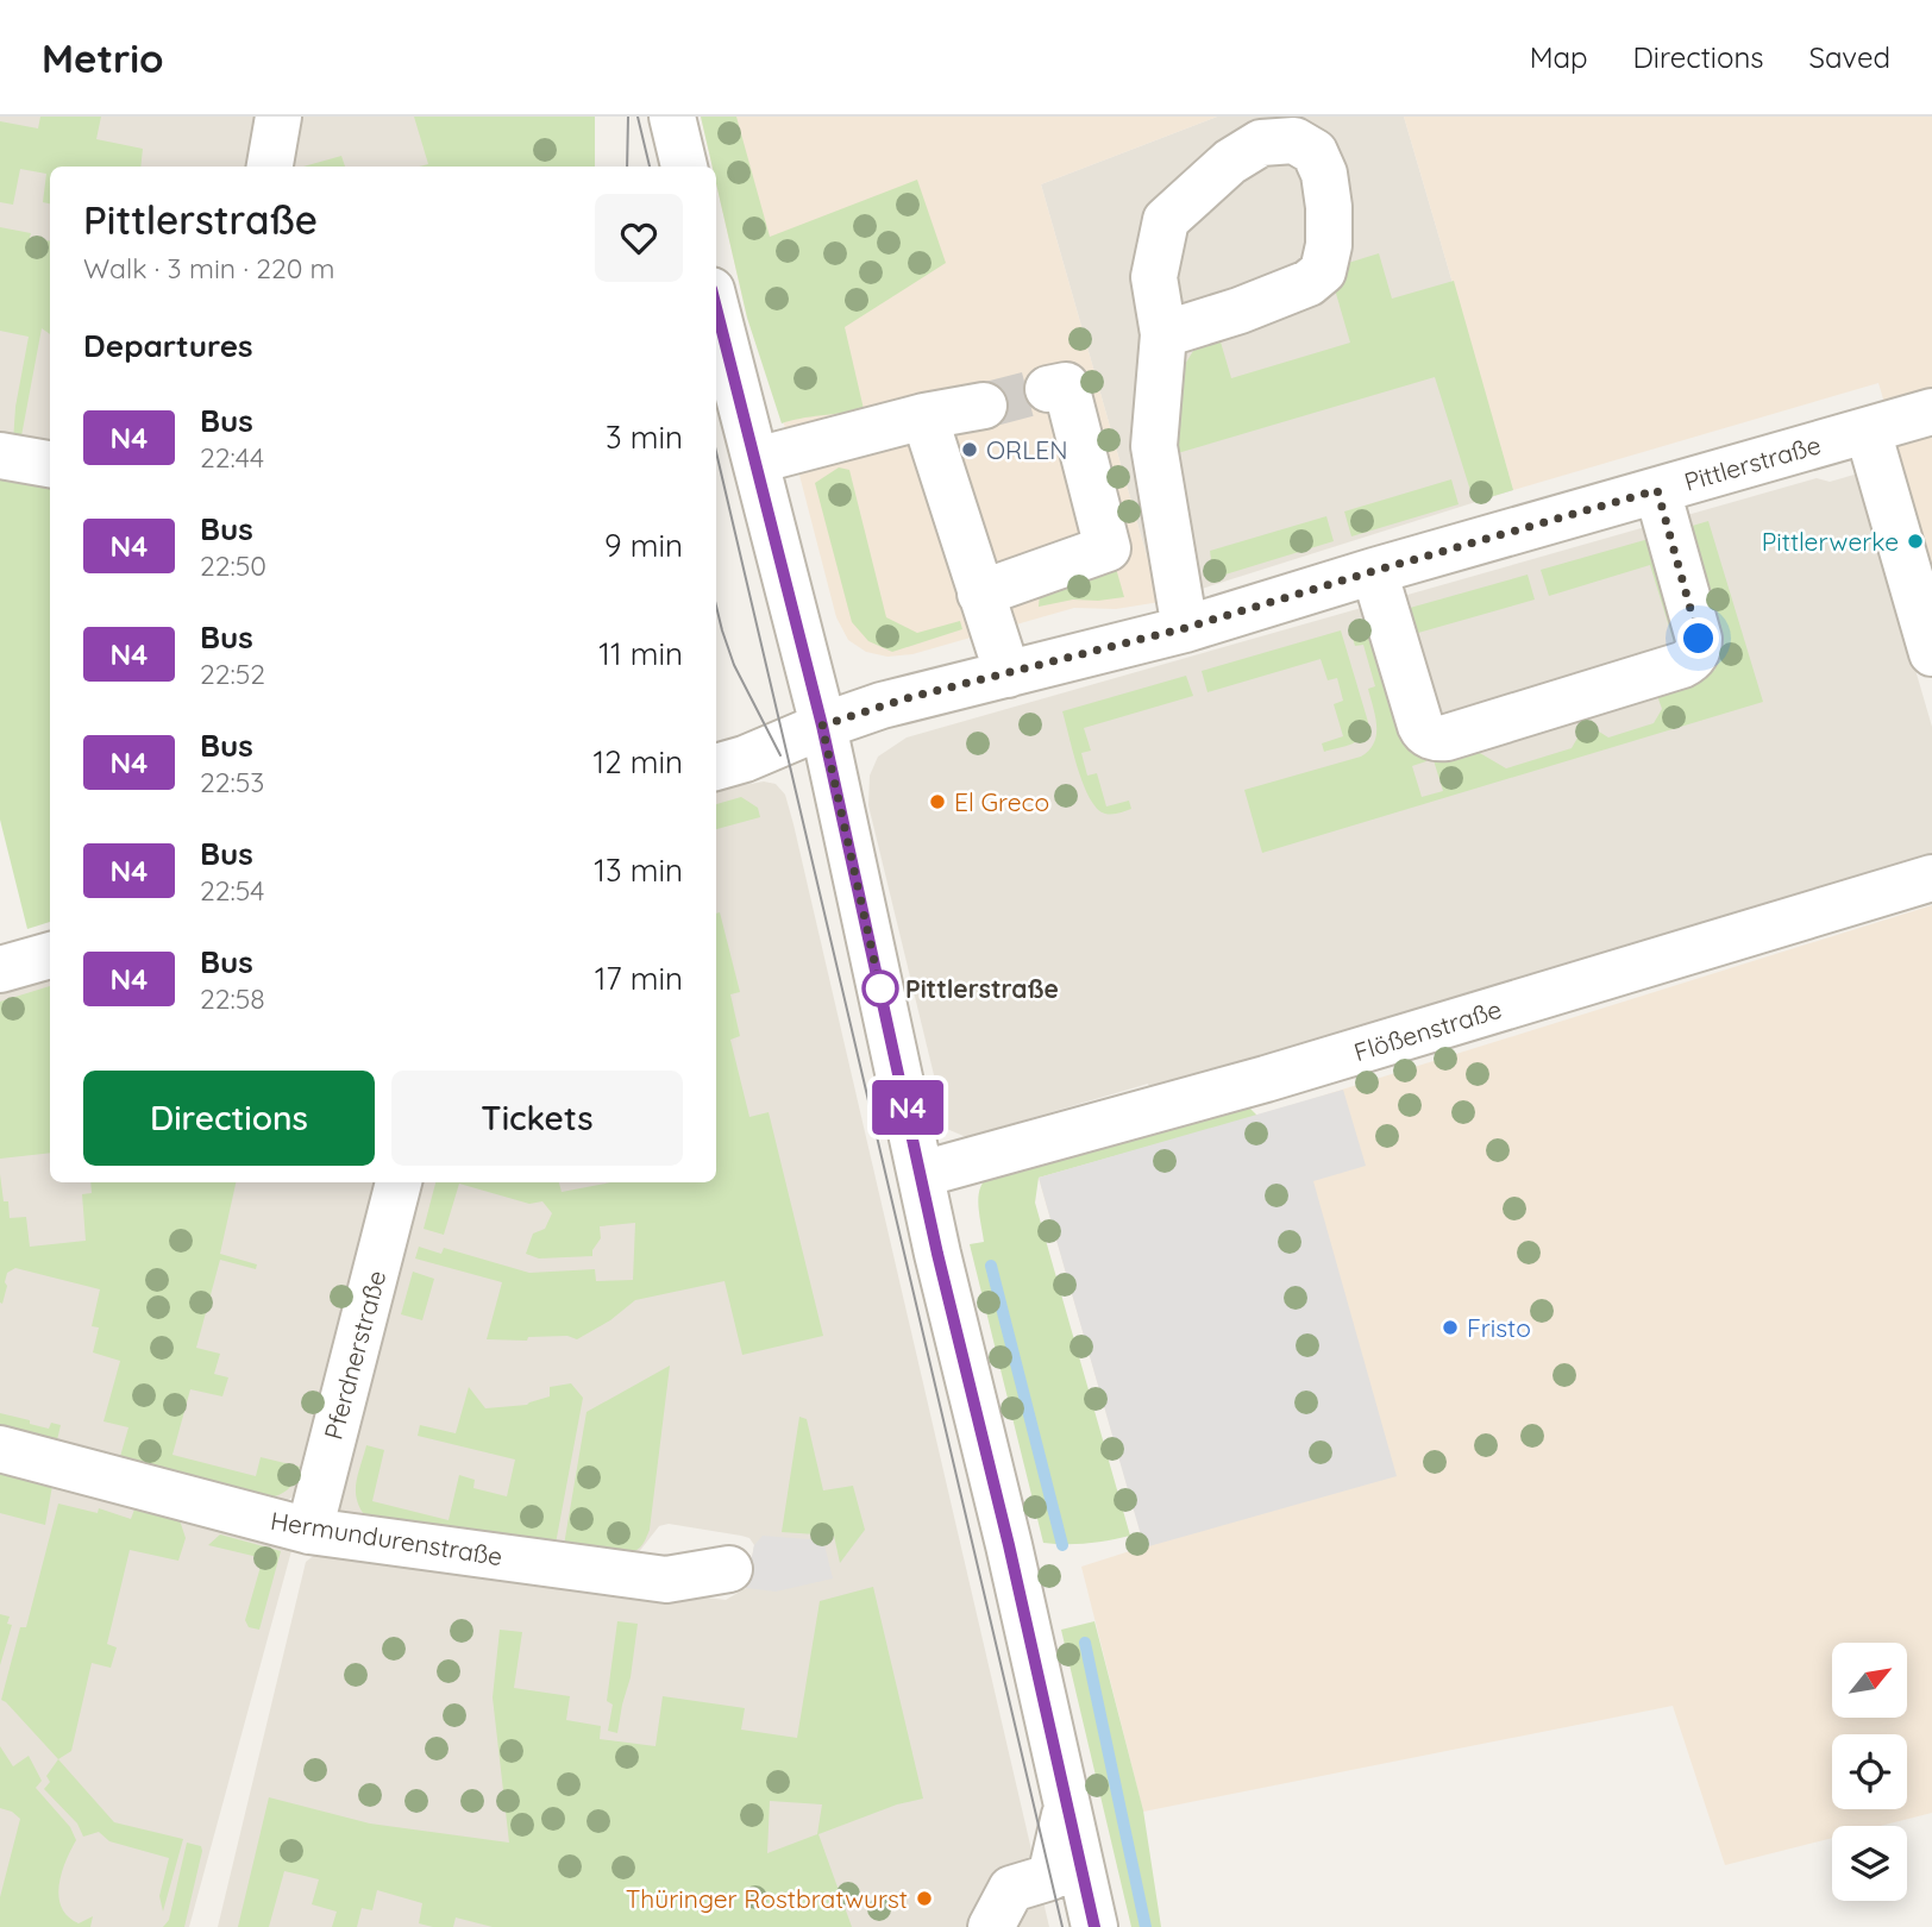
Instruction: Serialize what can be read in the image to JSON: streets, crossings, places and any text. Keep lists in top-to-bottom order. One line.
{"streets":{"street":["Pittlerstraße","Flößenstraße","Pferdnerstraße","Hermundurenstraße"]},"crossings":[["Pferdnerstraße","Hermundurenstraße"]],"places":["ORLEN","Pittlerwerke","El Greco","Pittlerstraße","Fristo","Thüringer Rostbratwurst"],"lines":["bus line N4"],"north":"top right","page":{"header":"Metrio","nav":["Map","Directions","Saved"],"on_map":"N4","heading":[["Pittlerstraße","Walk · 3 min · 220 m"],"Departures"],"list":[{"mark":"N4","name":"Bus","note":"22:44","value":"3 min"},{"mark":"N4","name":"Bus","note":"22:50","value":"9 min"},{"mark":"N4","name":"Bus","note":"22:52","value":"11 min"},{"mark":"N4","name":"Bus","note":"22:53","value":"12 min"},{"mark":"N4","name":"Bus","note":"22:54","value":"13 min"},{"mark":"N4","name":"Bus","note":"22:58","value":"17 min"}],"buttons":["Directions","Tickets"]}}
